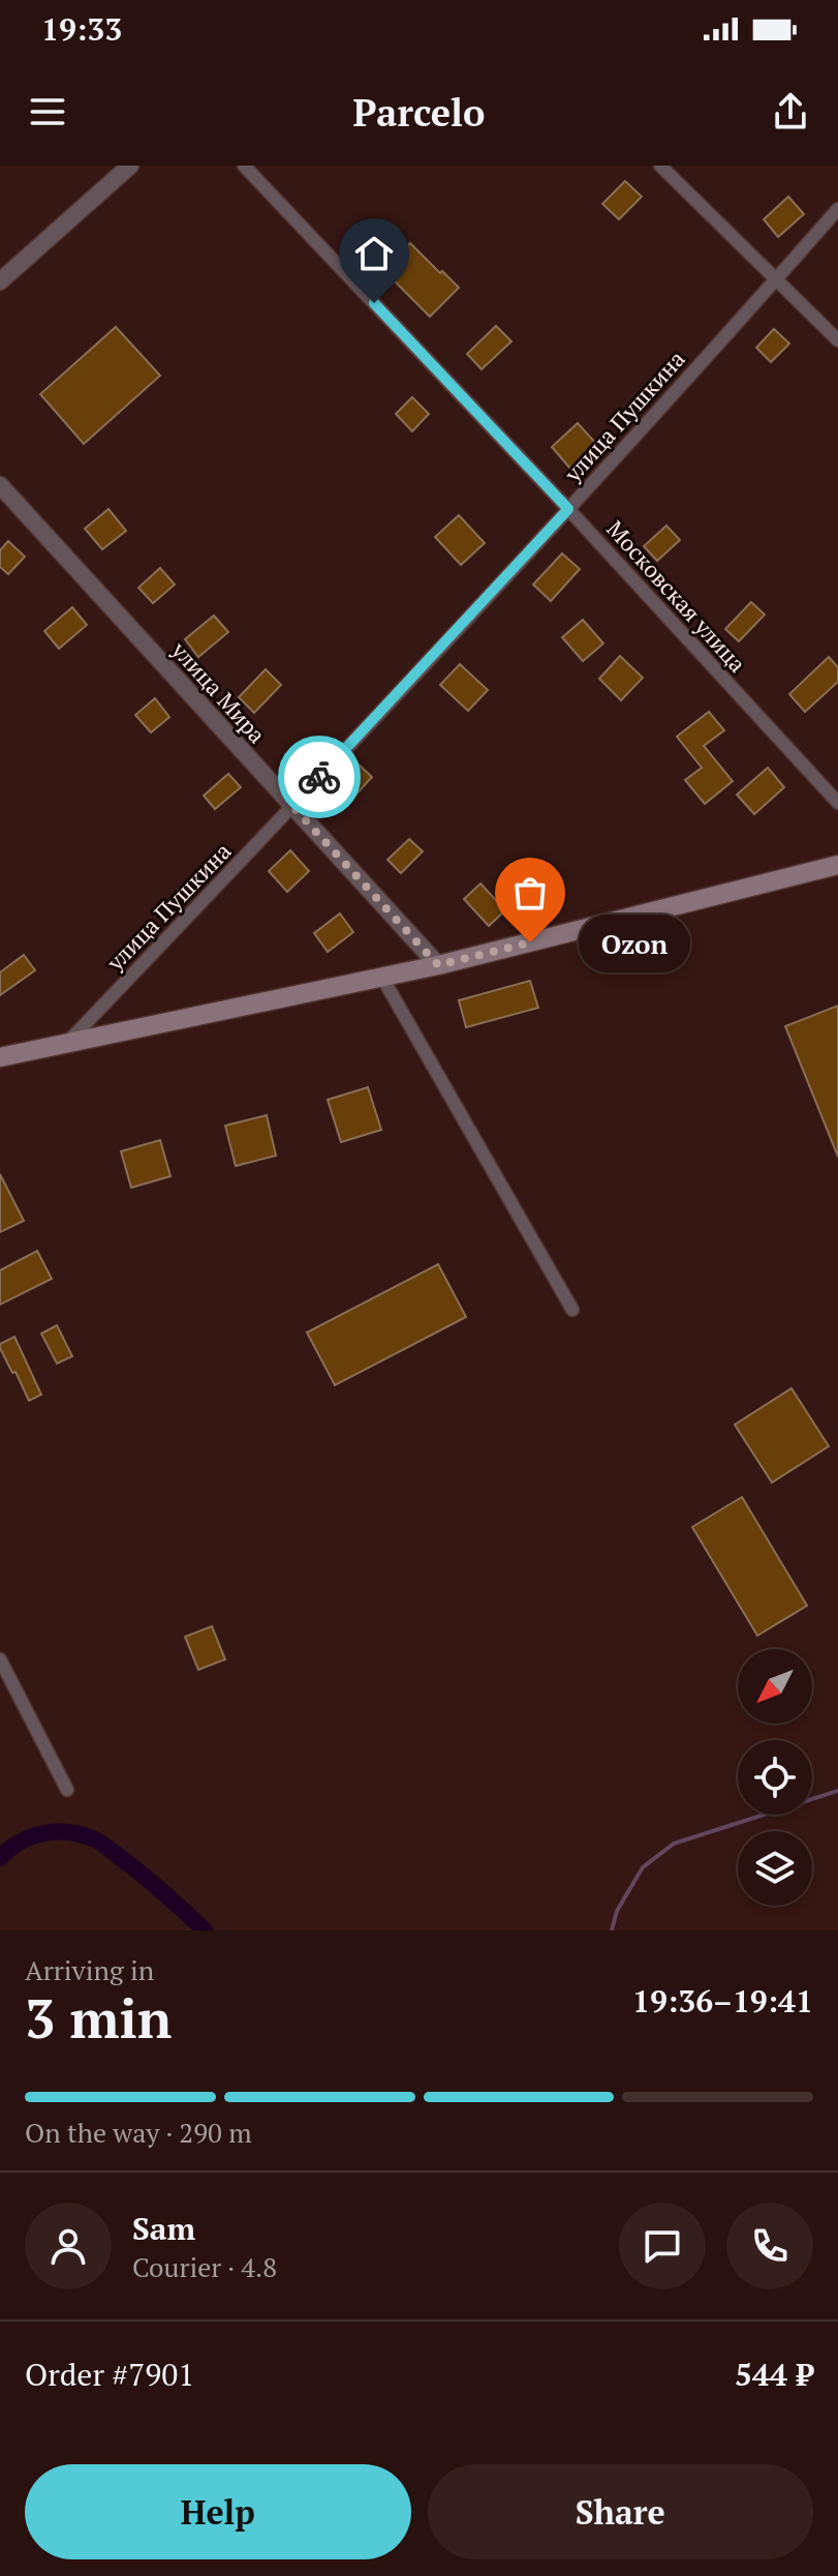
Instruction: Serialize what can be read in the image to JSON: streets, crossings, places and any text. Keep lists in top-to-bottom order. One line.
{"streets":{"street":["улица Пушкина","Московская улица","улица Мира"]},"crossings":[["улица Пушкина","Московская улица"],["улица Пушкина","улица Мира"]],"places":["Ozon"],"north":"bottom left","page":{"status":"19:33","header":"Parcelo","bubble":"Ozon","heading":["3 min","Arriving in","19:36–19:41"],"panel":["Sam","Courier · 4.8","Order #7901","544 ₽"],"bar":"On the way · 290 m","buttons":["Help","Share"]}}
